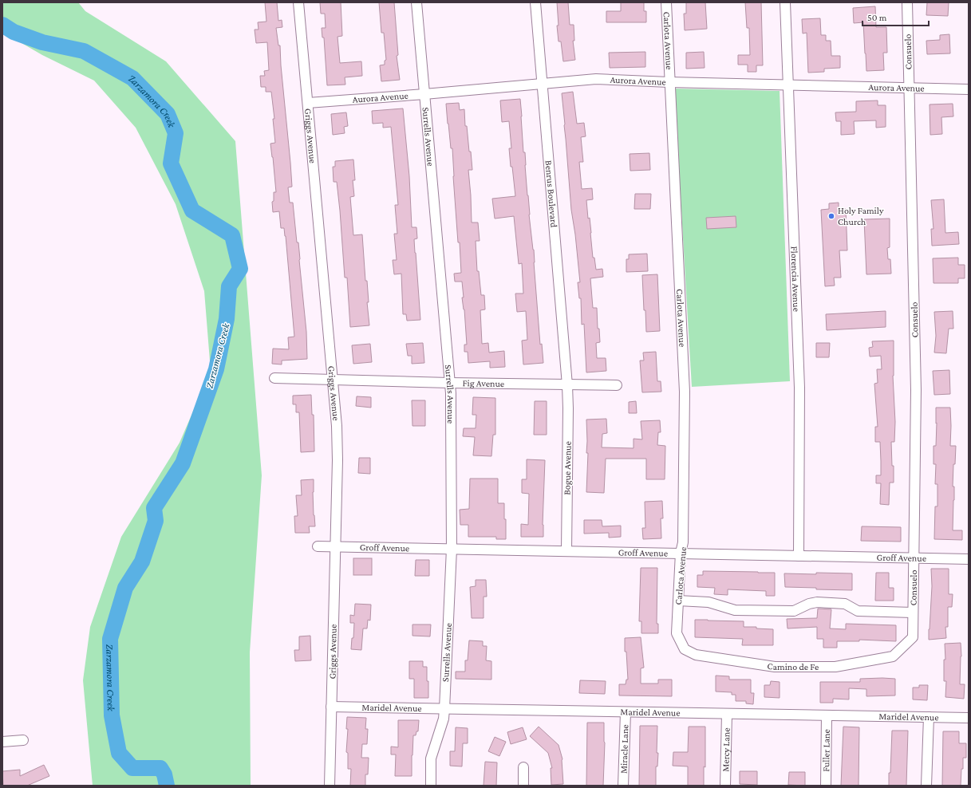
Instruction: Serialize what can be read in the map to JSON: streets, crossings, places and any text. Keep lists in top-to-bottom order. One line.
{"streets":{"street":["Carlota Avenue","Consuelo","Aurora Avenue","Griggs Avenue","Surrells Avenue","Benrus Boulevard","Florencia Avenue","Fig Avenue","Bogue Avenue","Groff Avenue","Camino de Fe","Maridel Avenue","Miracle Lane","Mercy Lane","Fuller Lane"]},"crossings":[["Carlota Avenue","Aurora Avenue"],["Carlota Avenue","Groff Avenue"],["Carlota Avenue","Camino de Fe"],["Consuelo","Aurora Avenue"],["Consuelo","Groff Avenue"],["Consuelo","Camino de Fe"],["Aurora Avenue","Griggs Avenue"],["Aurora Avenue","Surrells Avenue"],["Aurora Avenue","Benrus Boulevard"],["Aurora Avenue","Florencia Avenue"],["Griggs Avenue","Fig Avenue"],["Griggs Avenue","Groff Avenue"],["Griggs Avenue","Maridel Avenue"],["Surrells Avenue","Fig Avenue"],["Surrells Avenue","Groff Avenue"],["Surrells Avenue","Maridel Avenue"],["Benrus Boulevard","Fig Avenue"],["Benrus Boulevard","Bogue Avenue"],["Florencia Avenue","Groff Avenue"],["Fig Avenue","Bogue Avenue"],["Bogue Avenue","Groff Avenue"],["Maridel Avenue","Miracle Lane"],["Maridel Avenue","Mercy Lane"],["Maridel Avenue","Fuller Lane"]],"water":["Zarzamora Creek"],"places":["Holy Family Church"],"scale_bar":"50 m"}
